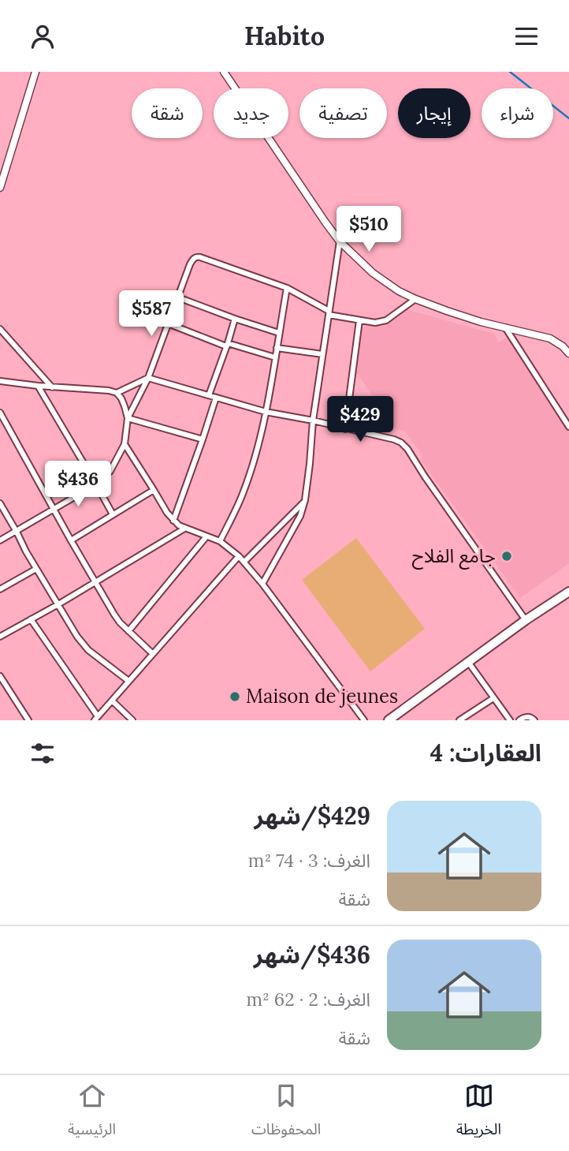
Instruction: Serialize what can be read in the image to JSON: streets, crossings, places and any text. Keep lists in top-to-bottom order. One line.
{"places":["جامع الفلاح","Maison de jeunes"],"page":{"header":"Habito","chip":["شراء","إيجار","تصفية","جديد","شقة"],"price":["$510","$587","$429","$436"],"heading":"العقارات: 4","list":[{"name":"$429/شهر","note":"الغرف: 3 · 74 m² · شقة"},{"name":"$436/شهر","note":"الغرف: 2 · 62 m² · شقة"}],"tabs":["الخريطة","المحفوظات","الرئيسية"]}}
